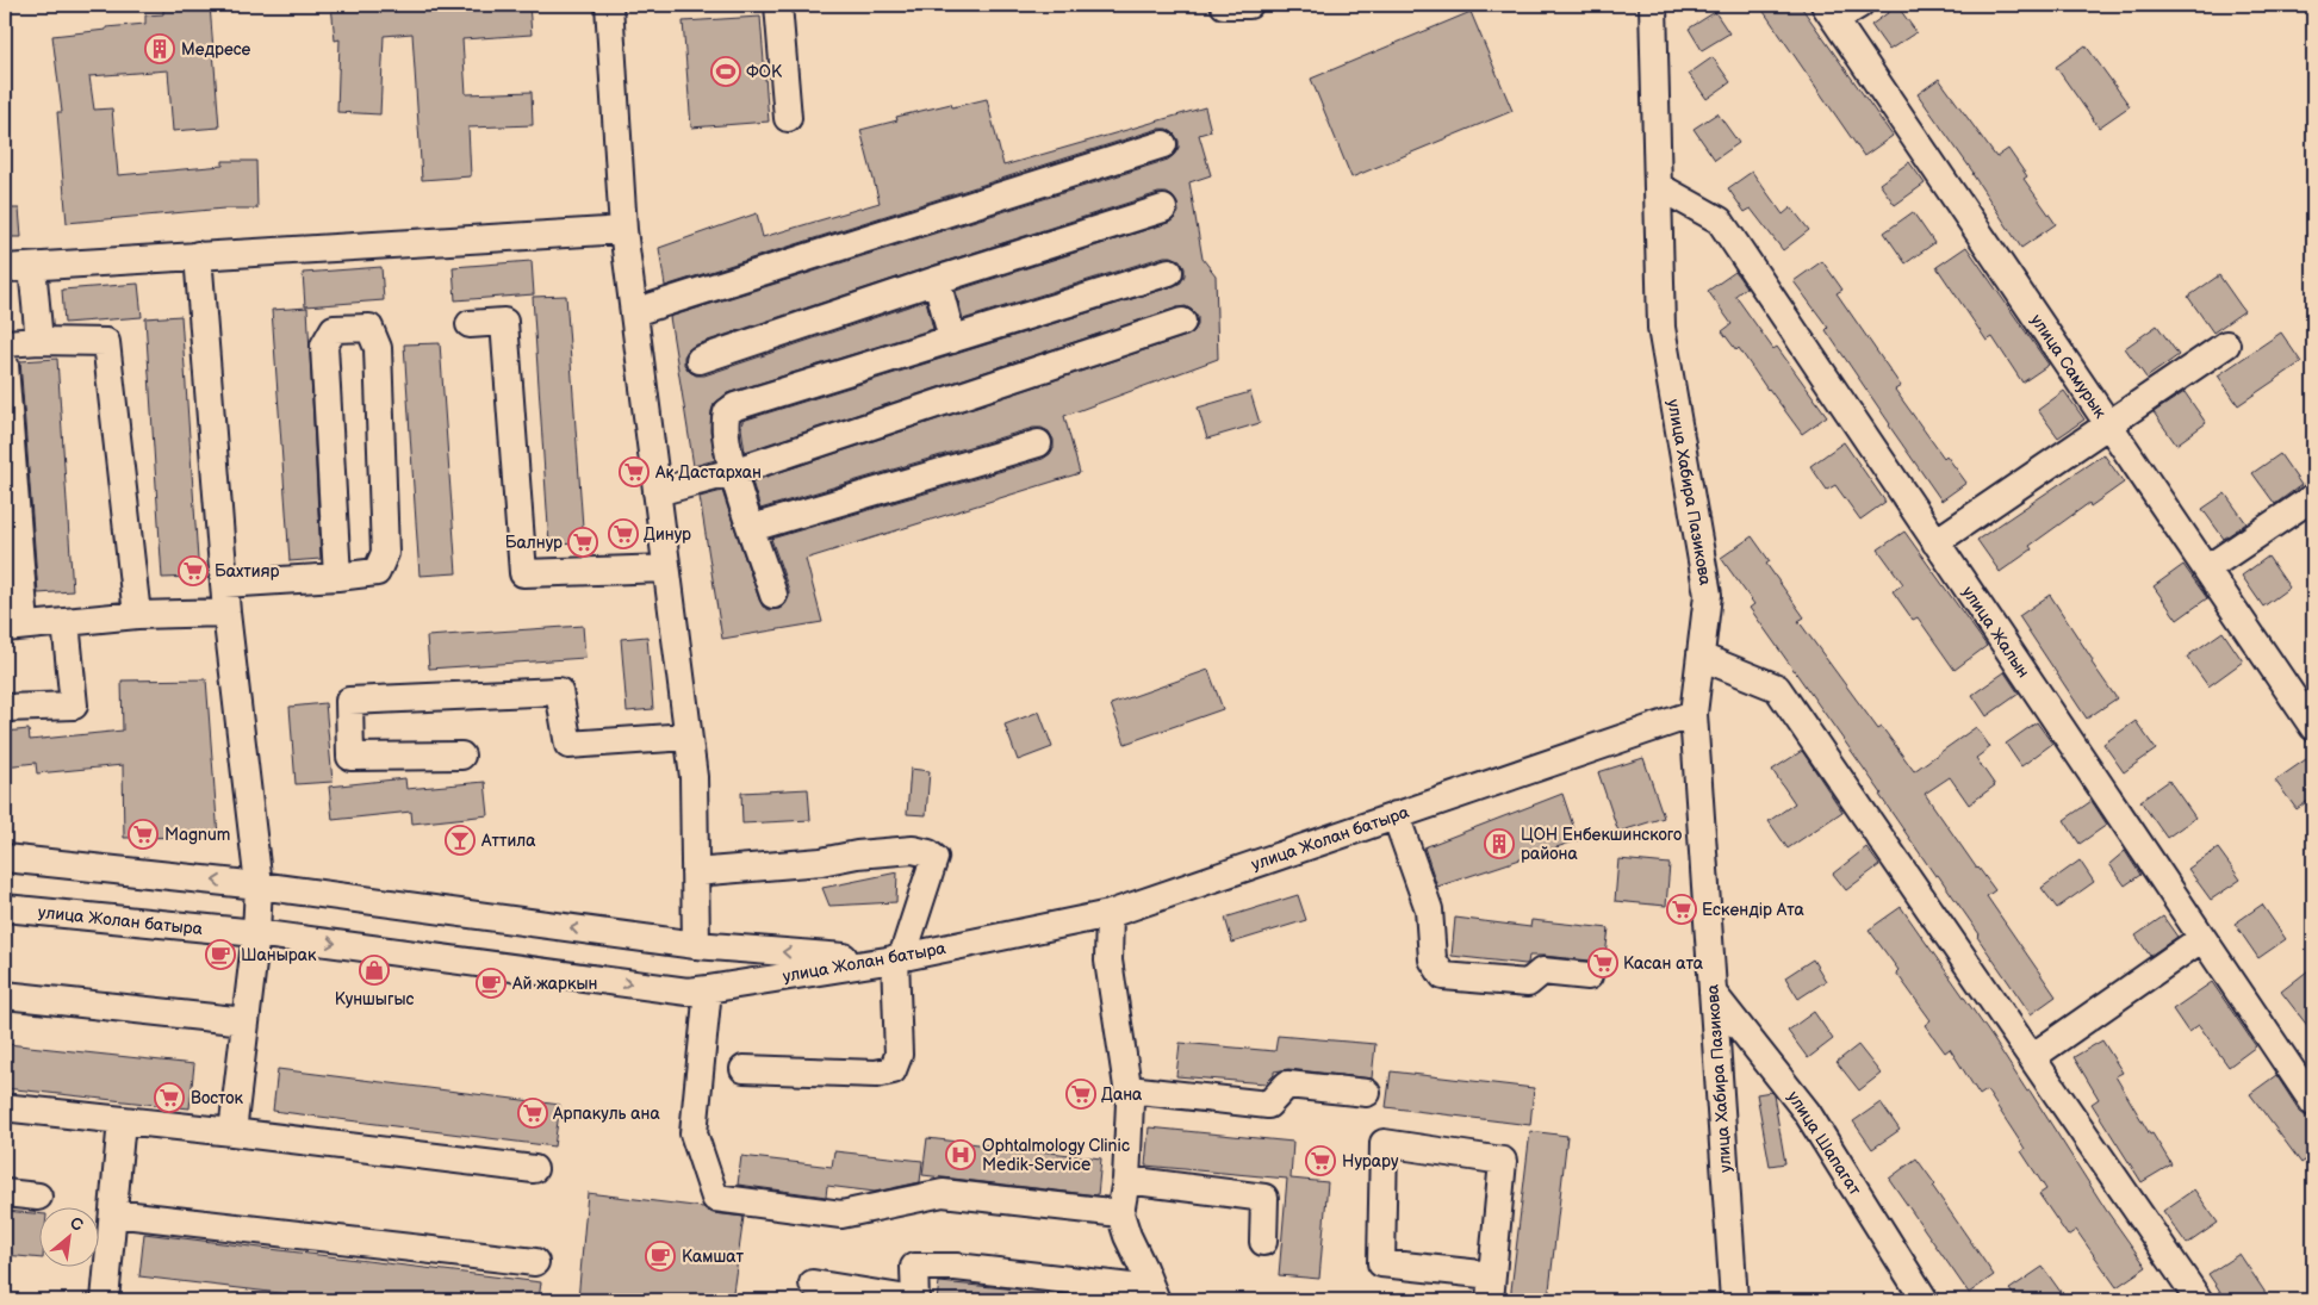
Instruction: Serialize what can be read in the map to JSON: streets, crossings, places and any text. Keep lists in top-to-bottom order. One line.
{"streets":{"street":["улица Самурык","улица Хабира Пазикова","улица Жалын","улица Жолан батыра","улица Шапагат"]},"crossings":[["улица Хабира Пазикова","улица Жалын"],["улица Хабира Пазикова","улица Жолан батыра"],["улица Хабира Пазикова","улица Шапагат"]],"places":{"building":["Медресе","ЦОН Енбекшинского района"],"sports":["ФОК"],"supermarket":["Ақ Дастархан","Динур","Балнур","Бахтияр","Magnum","Ескендір Ата","Касан ата","Дана","Восток","Арпакуль ана","Нурару"],"bar":["Аттила"],"cafe":["Шанырак","Ай жаркын","Камшат"],"shop":["Куншыгыс"],"hospital":["Ophtalmology Clinic Medik-Service"]},"north":"top right"}
